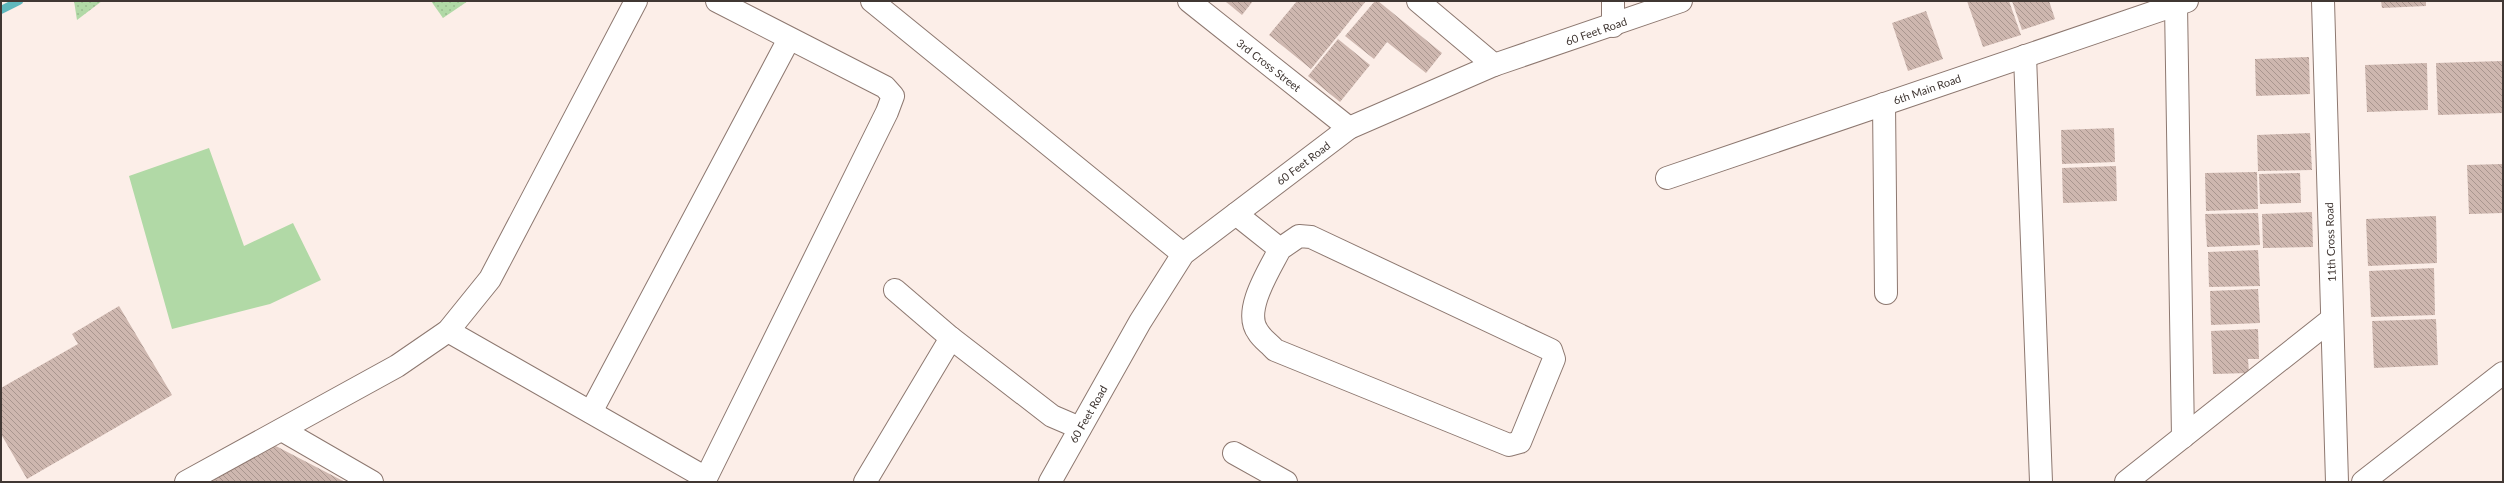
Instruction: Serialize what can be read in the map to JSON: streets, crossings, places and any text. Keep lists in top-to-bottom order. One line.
{"streets":{"street":["60 Feet Road","3rd Cross Street","6th Main Road","11th Cross Road"]},"crossings":[["60 Feet Road","3rd Cross Street"]]}
